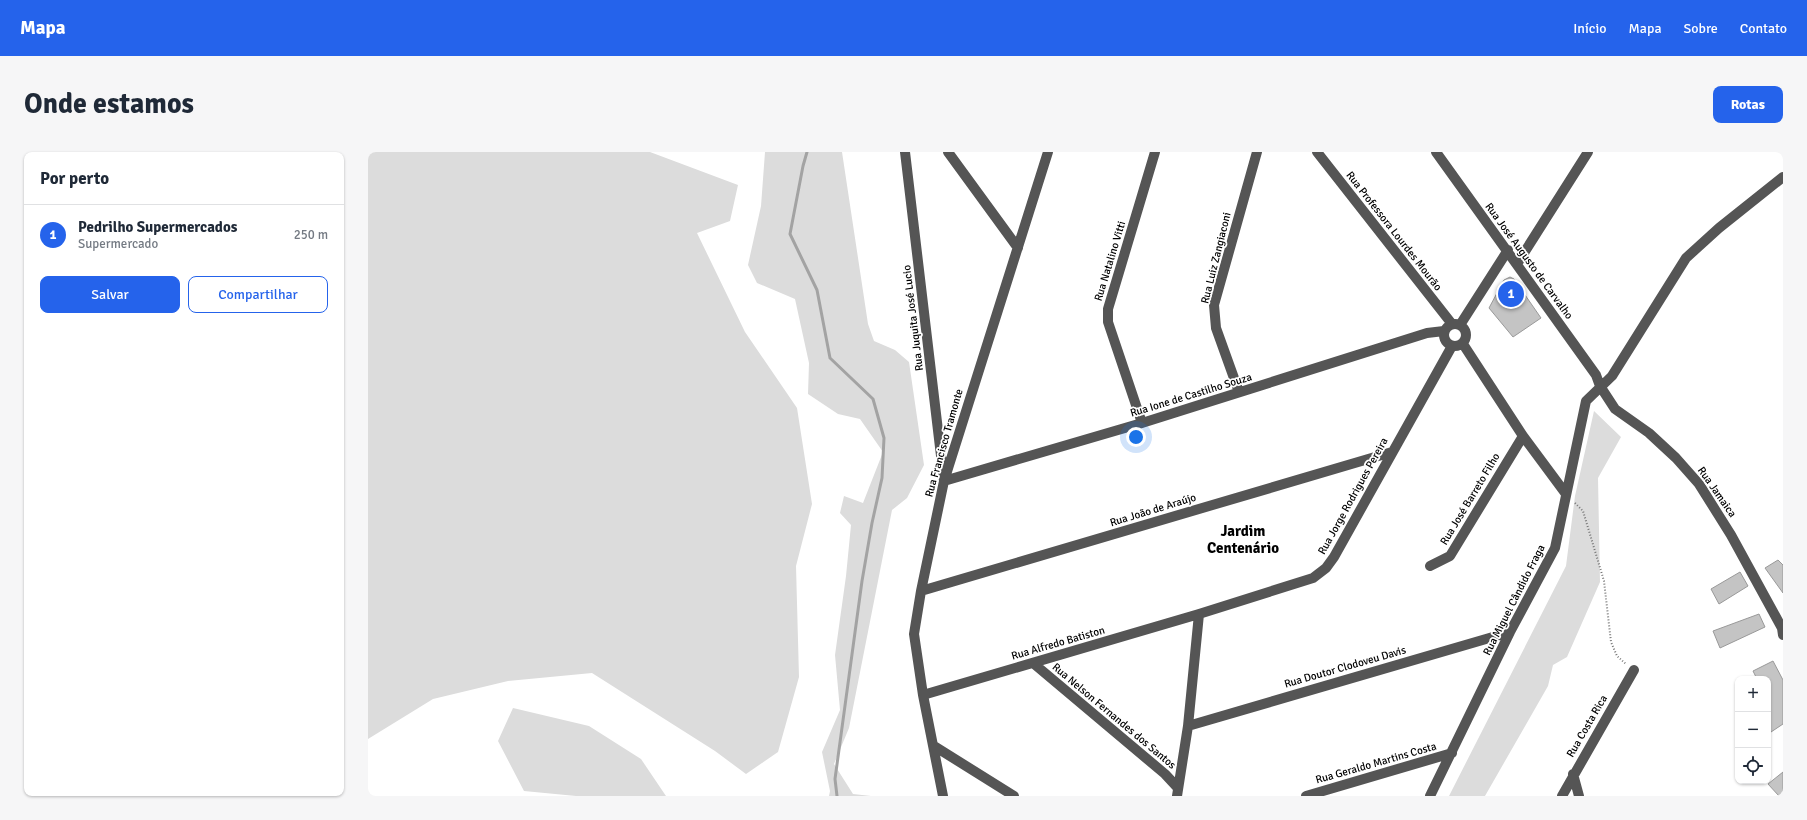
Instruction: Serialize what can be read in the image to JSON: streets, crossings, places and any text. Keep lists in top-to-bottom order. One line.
{"streets":{"street":["Rua Professora Lourdes Mourão","Rua Luiz Zangiaconi","Rua Natalino Vitti","Rua José Augusto de Carvalho","Rua Juquita José Lucio","Rua Ione de Castilho Souza","Rua Francisco Tramonte","Rua Jamaica","Rua Jorge Rodrigues Pereira","Rua José Barreto Filho","Rua João de Araújo","Rua Miguel Cândido Fraga","Rua Alfredo Batiston","Rua Doutor Clodoveu Davis","Rua Nelson Fernandes dos Santos","Rua Costa Rica","Rua Geraldo Martins Costa"]},"crossings":[["Rua Professora Lourdes Mourão","Rua Ione de Castilho Souza"],["Rua Professora Lourdes Mourão","Rua Jorge Rodrigues Pereira"],["Rua Luiz Zangiaconi","Rua Ione de Castilho Souza"],["Rua Natalino Vitti","Rua Ione de Castilho Souza"],["Rua José Augusto de Carvalho","Rua Jamaica"],["Rua José Augusto de Carvalho","Rua Miguel Cândido Fraga"],["Rua Juquita José Lucio","Rua Ione de Castilho Souza"],["Rua Juquita José Lucio","Rua Francisco Tramonte"],["Rua Ione de Castilho Souza","Rua Francisco Tramonte"],["Rua Ione de Castilho Souza","Rua Jorge Rodrigues Pereira"],["Rua Francisco Tramonte","Rua João de Araújo"],["Rua Francisco Tramonte","Rua Alfredo Batiston"],["Rua Jamaica","Rua Miguel Cândido Fraga"],["Rua Jorge Rodrigues Pereira","Rua João de Araújo"],["Rua Jorge Rodrigues Pereira","Rua Alfredo Batiston"],["Rua Miguel Cândido Fraga","Rua Doutor Clodoveu Davis"],["Rua Miguel Cândido Fraga","Rua Geraldo Martins Costa"],["Rua Alfredo Batiston","Rua Nelson Fernandes dos Santos"]],"districts":["Jardim Centenário"],"page":{"header":"Mapa","nav":["Início","Mapa","Sobre","Contato"],"buttons":["Rotas",["Salvar","Compartilhar"]],"title":"Onde estamos","heading":"Por perto","list":[{"mark":"1","name":"Pedrilho Supermercados","note":"Supermercado","value":"250 m"}],"pins":"1","map_buttons":["+","−"]}}
